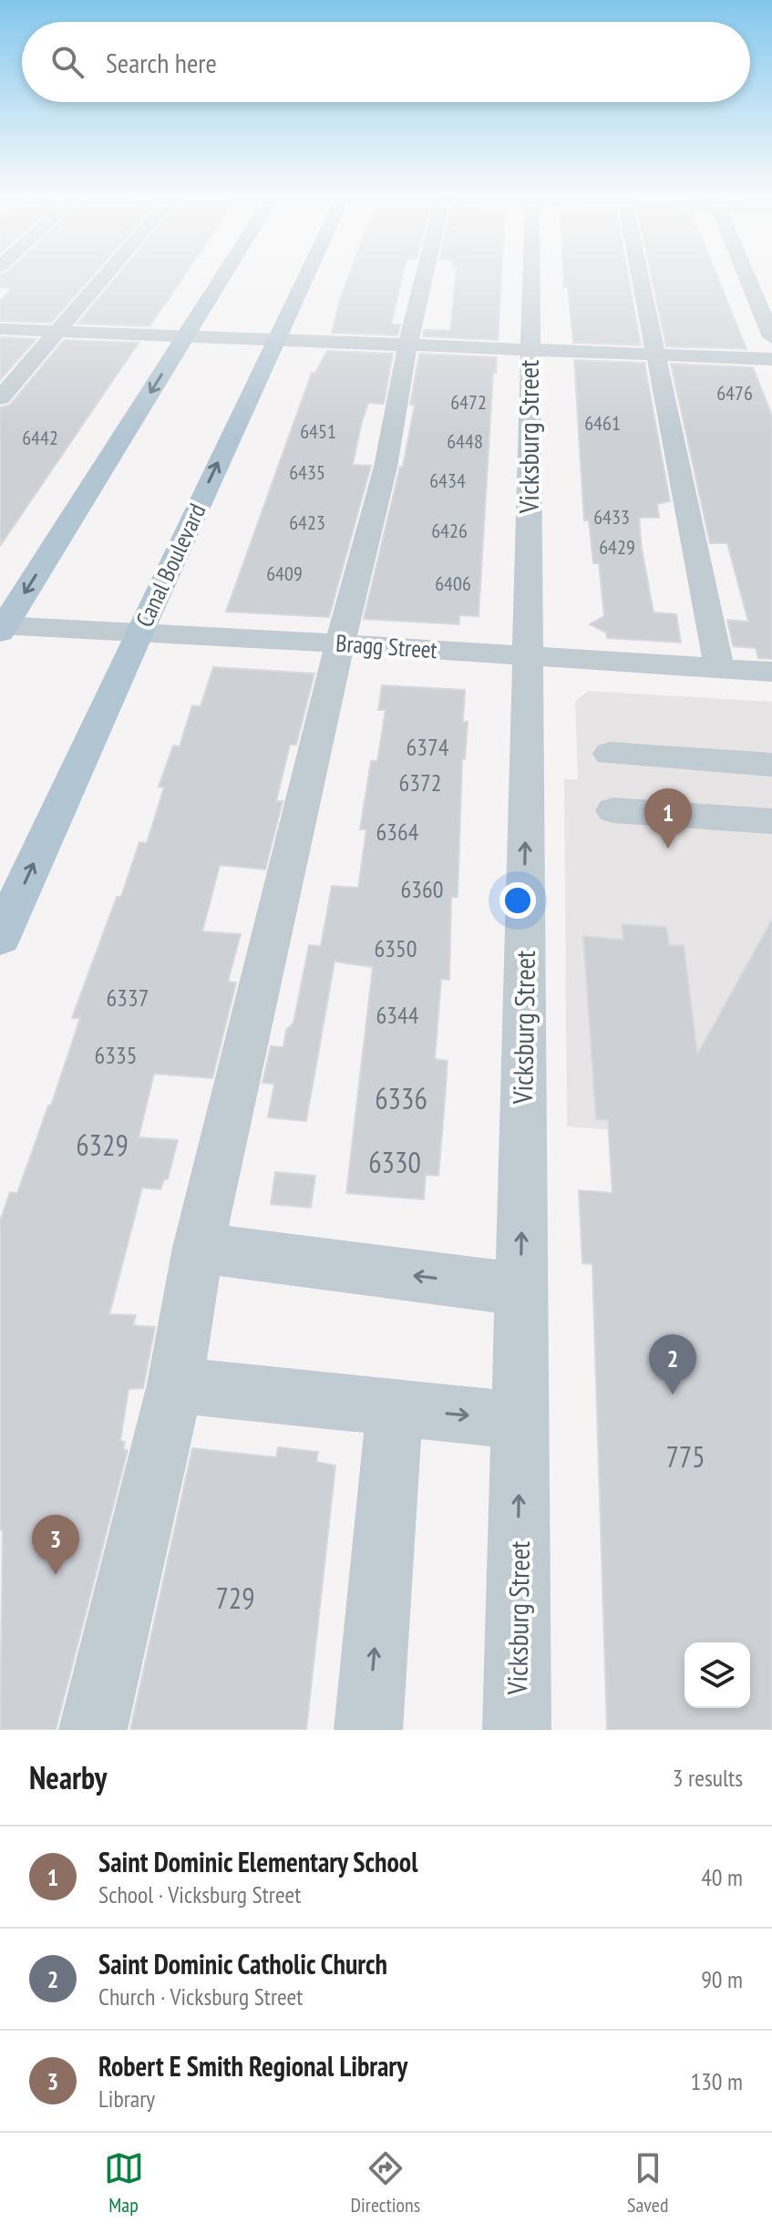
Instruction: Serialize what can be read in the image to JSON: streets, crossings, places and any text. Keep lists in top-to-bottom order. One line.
{"streets":{"main road":["Canal Boulevard"],"street":["Vicksburg Street","Bragg Street"]},"crossings":[["Vicksburg Street","Bragg Street"],["Canal Boulevard","Bragg Street"]],"house_numbers":["6476","6472","6461","6451","6442","6448","6435","6434","6433","6423","6426","6429","6409","6406","6374","6372","6364","6360","6350","6337","6344","6335","6336","6329","6330","775","729"],"page":{"search":"Search here","pins":["1","2","3"],"heading":["Nearby","3 results"],"list":[{"mark":"1","name":"Saint Dominic Elementary School","note":"School · Vicksburg Street","value":"40 m"},{"mark":"2","name":"Saint Dominic Catholic Church","note":"Church · Vicksburg Street","value":"90 m"},{"mark":"3","name":"Robert E Smith Regional Library","note":"Library","value":"130 m"}],"nav":["Map","Directions","Saved"]}}
